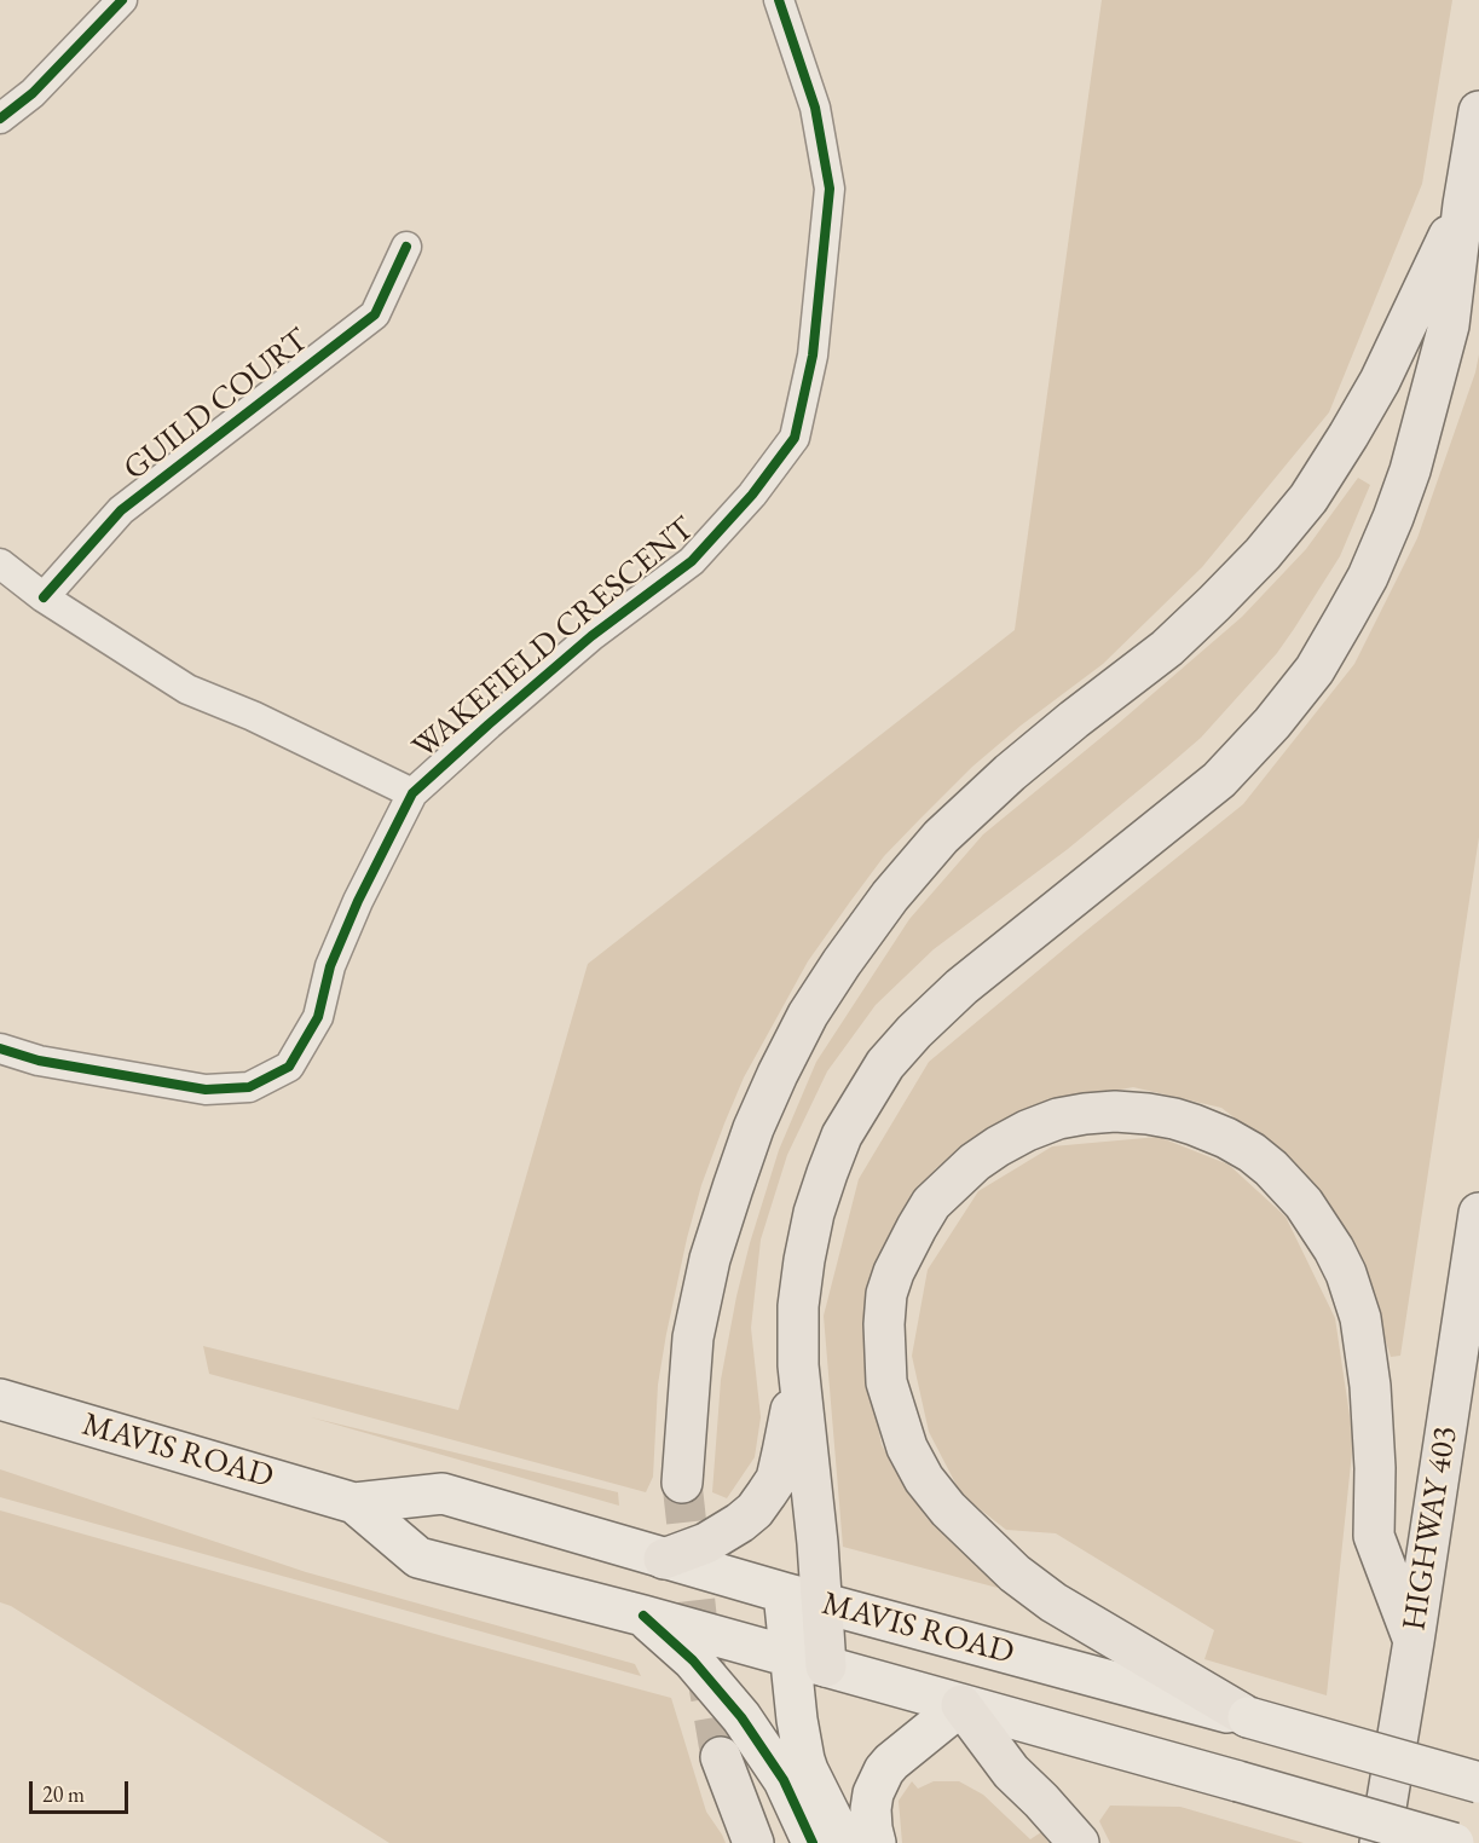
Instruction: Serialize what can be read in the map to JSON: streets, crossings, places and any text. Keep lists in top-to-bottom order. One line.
{"streets":{"highway":["HIGHWAY 403"],"main road":["MAVIS ROAD"],"street":["GUILD COURT","WAKEFIELD CRESCENT"]},"scale_bar":"20 m"}
